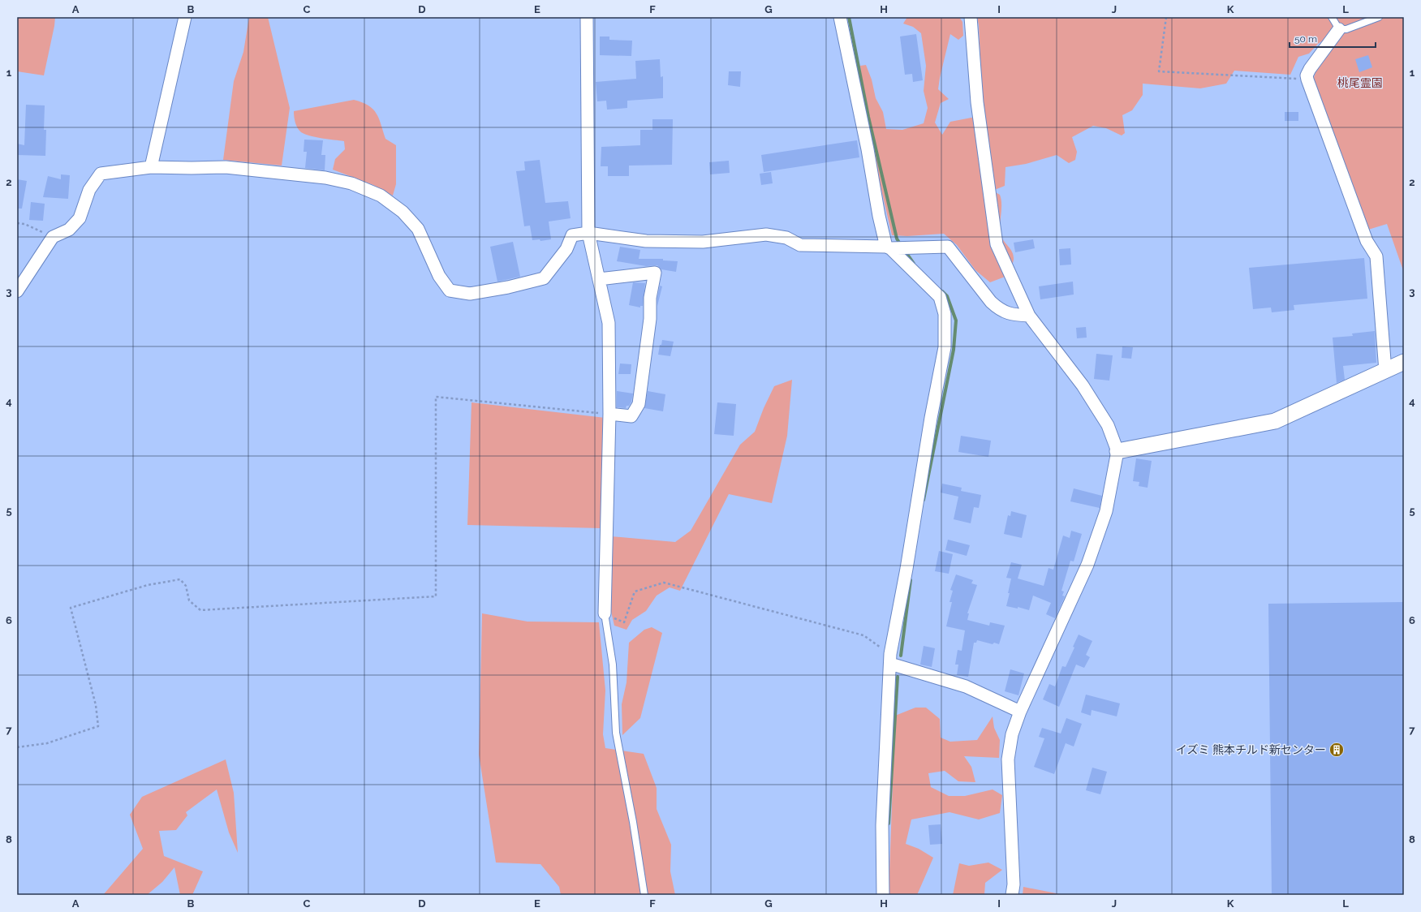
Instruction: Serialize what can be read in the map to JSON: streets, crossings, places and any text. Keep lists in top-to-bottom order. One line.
{"parks":["桃尾霊園"],"places":{"building":["イズミ 熊本チルド新センター"]},"scale_bar":"50 m","grid":{"columns":["A","B","C","D","E","F","G","H","I","J","K","L"],"rows":["1","2","3","4","5","6","7","8"]}}
